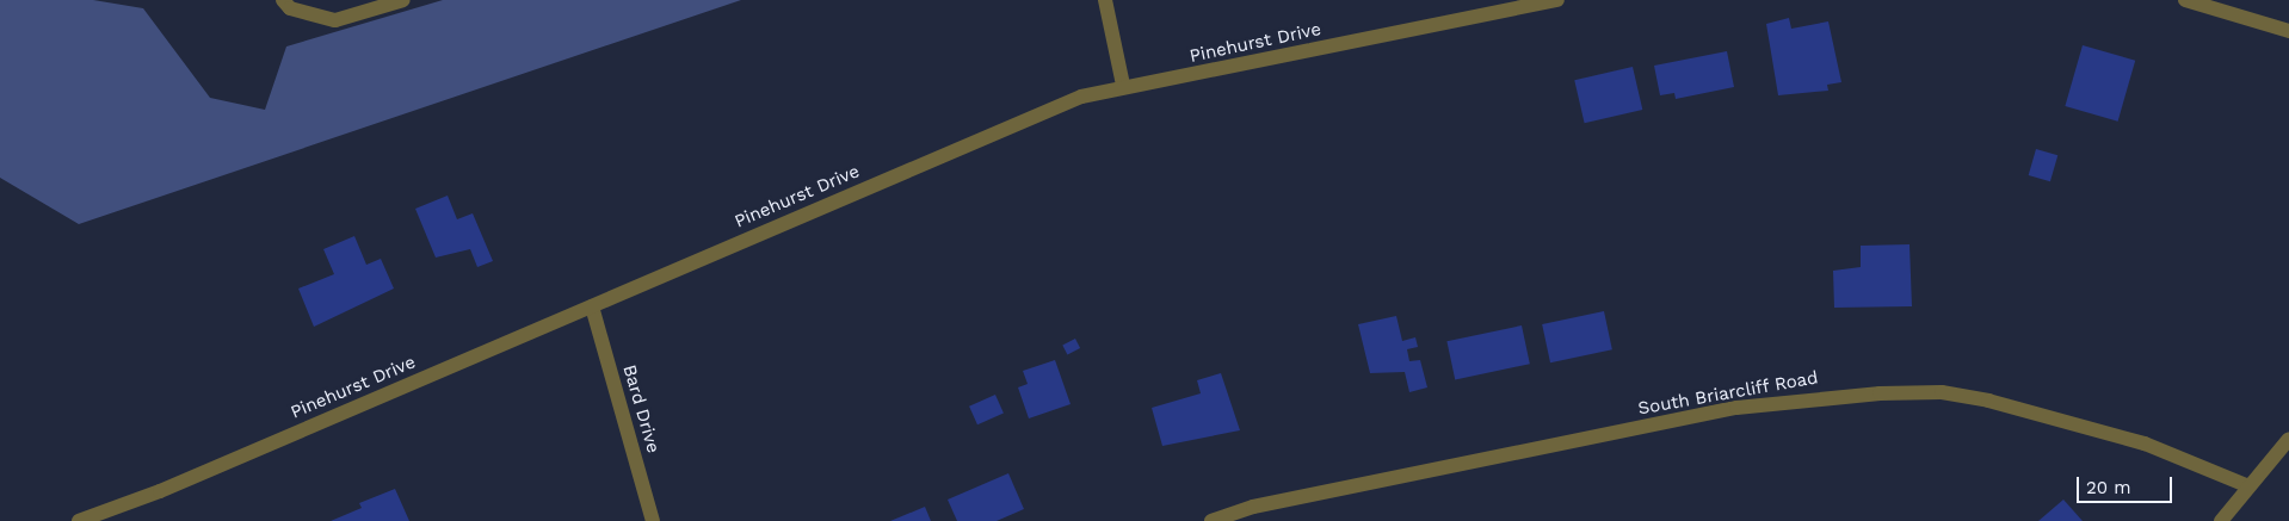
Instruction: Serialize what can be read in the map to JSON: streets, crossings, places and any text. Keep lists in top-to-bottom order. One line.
{"streets":{"street":["Pinehurst Drive","South Briarcliff Road","Bard Drive"]},"crossings":[["Pinehurst Drive","Bard Drive"]],"scale_bar":"20 m"}
